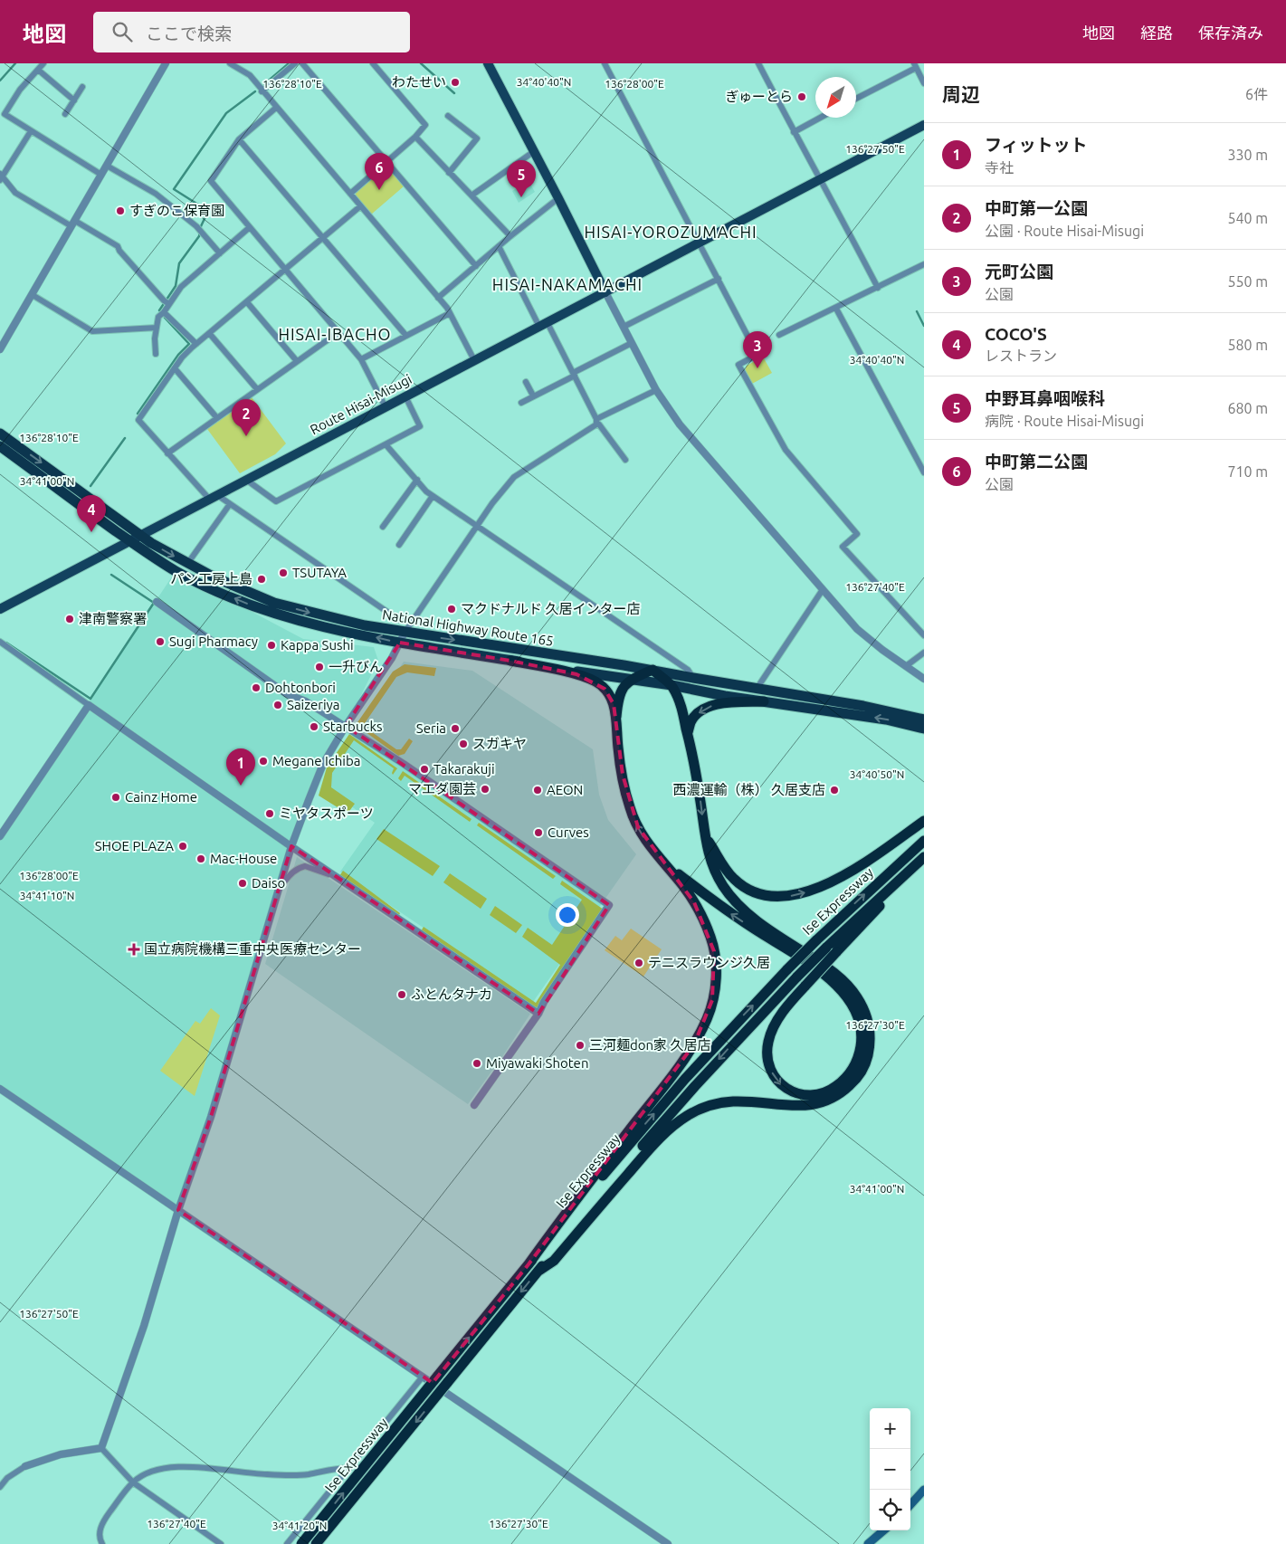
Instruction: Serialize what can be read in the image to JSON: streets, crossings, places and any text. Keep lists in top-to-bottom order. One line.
{"streets":{"highway":["National Highway Route 165","Ise Expressway"],"main road":["Route Hisai-Misugi"]},"crossings":[["Route Hisai-Misugi","National Highway Route 165"]],"districts":["HISAI-YOROZUMACHI","HISAI-NAKAMACHI","HISAI-IBACHO"],"places":{"other":["わたせい","ぎゅーとら","すぎのこ保育園","TSUTAYA","パン工房上島","マクドナルド 久居インター店","津南警察署","Sugi Pharmacy","Kappa Sushi","一升びん","Dohtonbori","Saizeriya","Starbucks","Seria","スガキヤ","Megane Ichiba","Takarakuji","マエダ園芸","AEON","西濃運輸（株） 久居支店","Cainz Home","ミヤタスポーツ","Curves","SHOE PLAZA","Mac-House","Daiso","テニスラウンジ久居","ふとんタナカ","三河麺don家 久居店","Miyawaki Shoten"],"health":["国立病院機構三重中央医療センター"]},"north":"bottom left","page":{"header":"地図","search":"ここで検索","nav":["地図","経路","保存済み"],"heading":["周辺","6件"],"list":[{"mark":"1","name":"フィットット","note":"寺社","value":"330 m"},{"mark":"2","name":"中町第一公園","note":"公園 · Route Hisai-Misugi","value":"540 m"},{"mark":"3","name":"元町公園","note":"公園","value":"550 m"},{"mark":"4","name":"COCO'S","note":"レストラン","value":"580 m"},{"mark":"5","name":"中野耳鼻咽喉科","note":"病院 · Route Hisai-Misugi","value":"680 m"},{"mark":"6","name":"中町第二公園","note":"公園","value":"710 m"}],"pins":["6","5","3","2","4","1"],"map_buttons":["+","−"]},"coordinates":["34°40'40\"N","136°28'00\"E","136°28'10\"E","136°27'50\"E","34°41'00\"N","136°27'40\"E","34°40'50\"N","34°41'10\"N","136°27'30\"E","34°41'20\"N"]}
